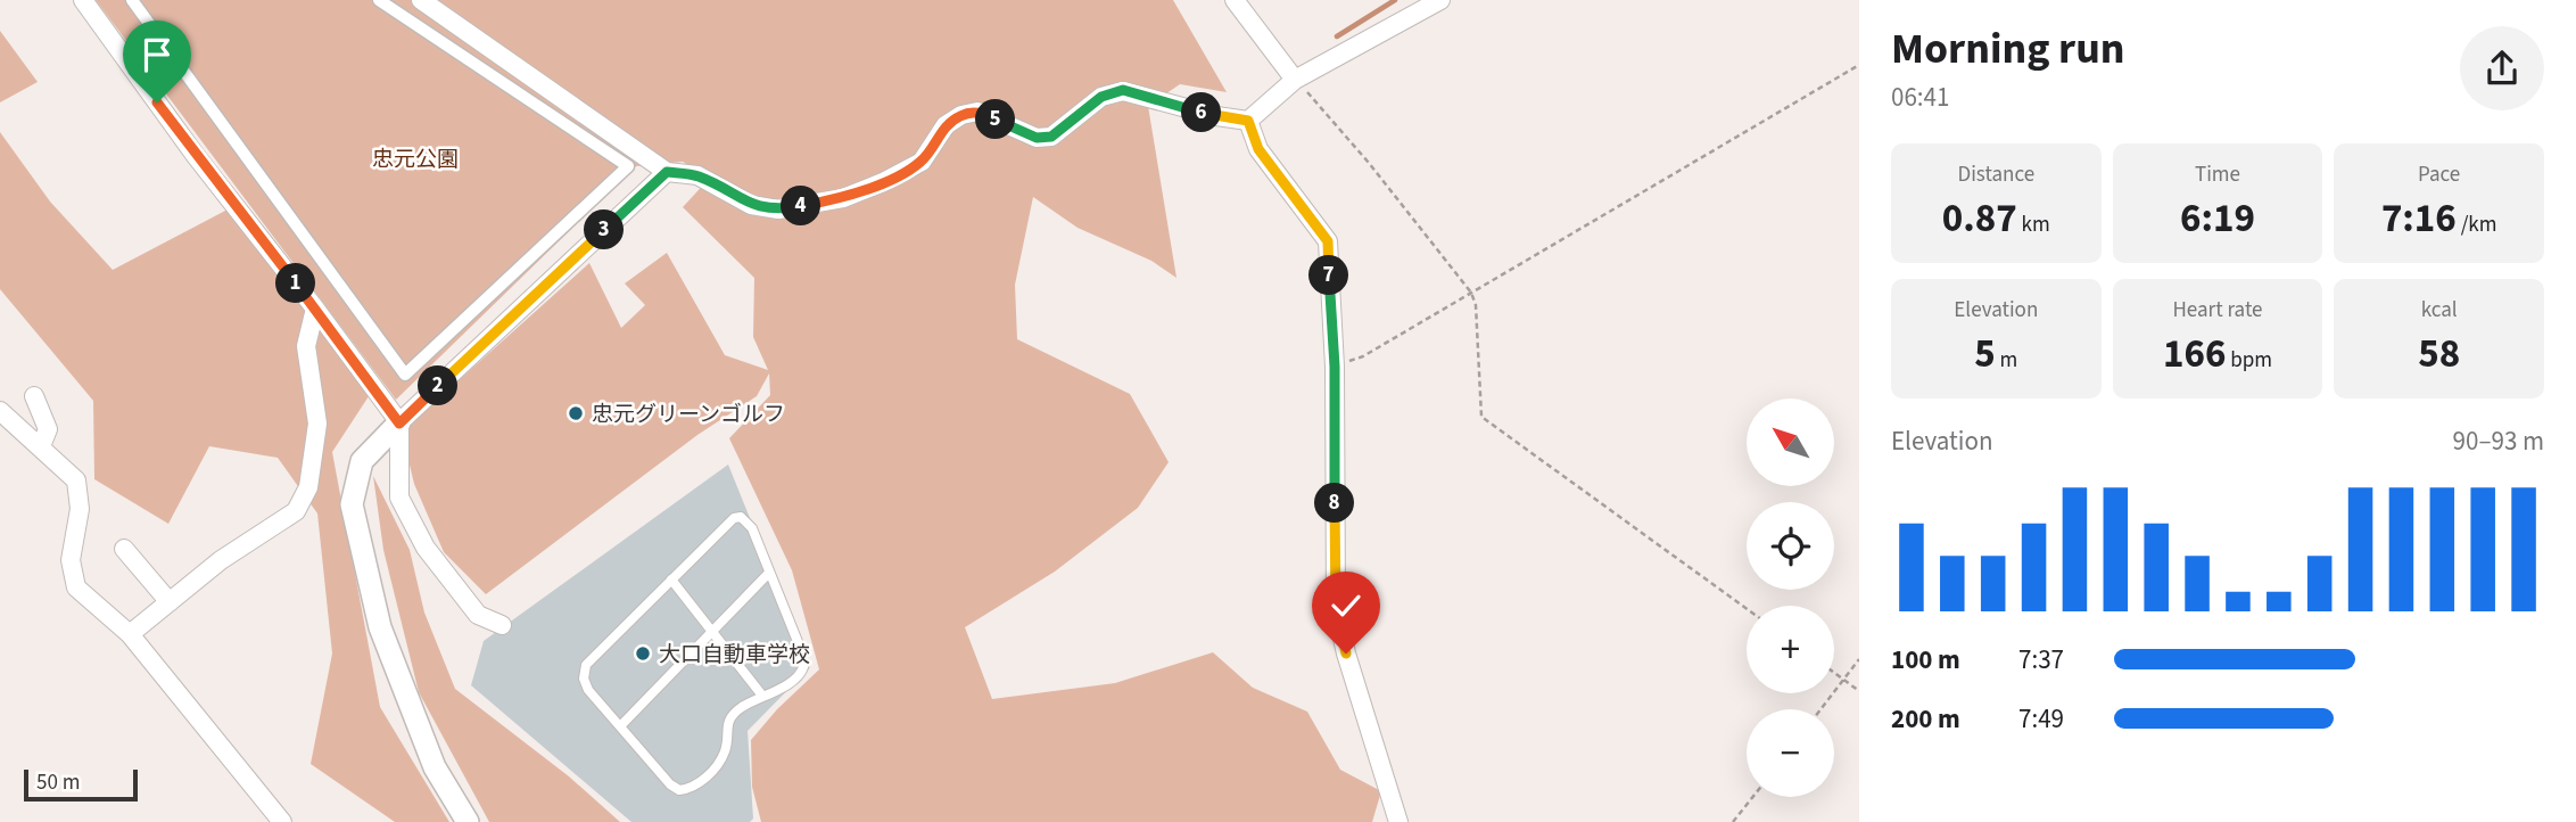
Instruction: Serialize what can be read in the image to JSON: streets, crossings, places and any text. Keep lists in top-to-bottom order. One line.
{"parks":["忠元公園"],"places":["忠元グリーンゴルフ","大口自動車学校"],"scale_bar":"50 m","north":"top left","page":{"heading":["Morning run","06:41"],"pins":["6","5","4","3","7","1","2","8"],"stats":[["Distance","0.87 km"],["Time","6:19"],["Pace","7:16 /km"],["Elevation","5 m"],["Heart rate","166 bpm"],["kcal","58"]],"map_buttons":["+","−"],"chart":["Elevation","90–93 m"],"list":[{"name":"100 m","note":"7:37"},{"name":"200 m","note":"7:49"}],"scale":"50 m"}}
